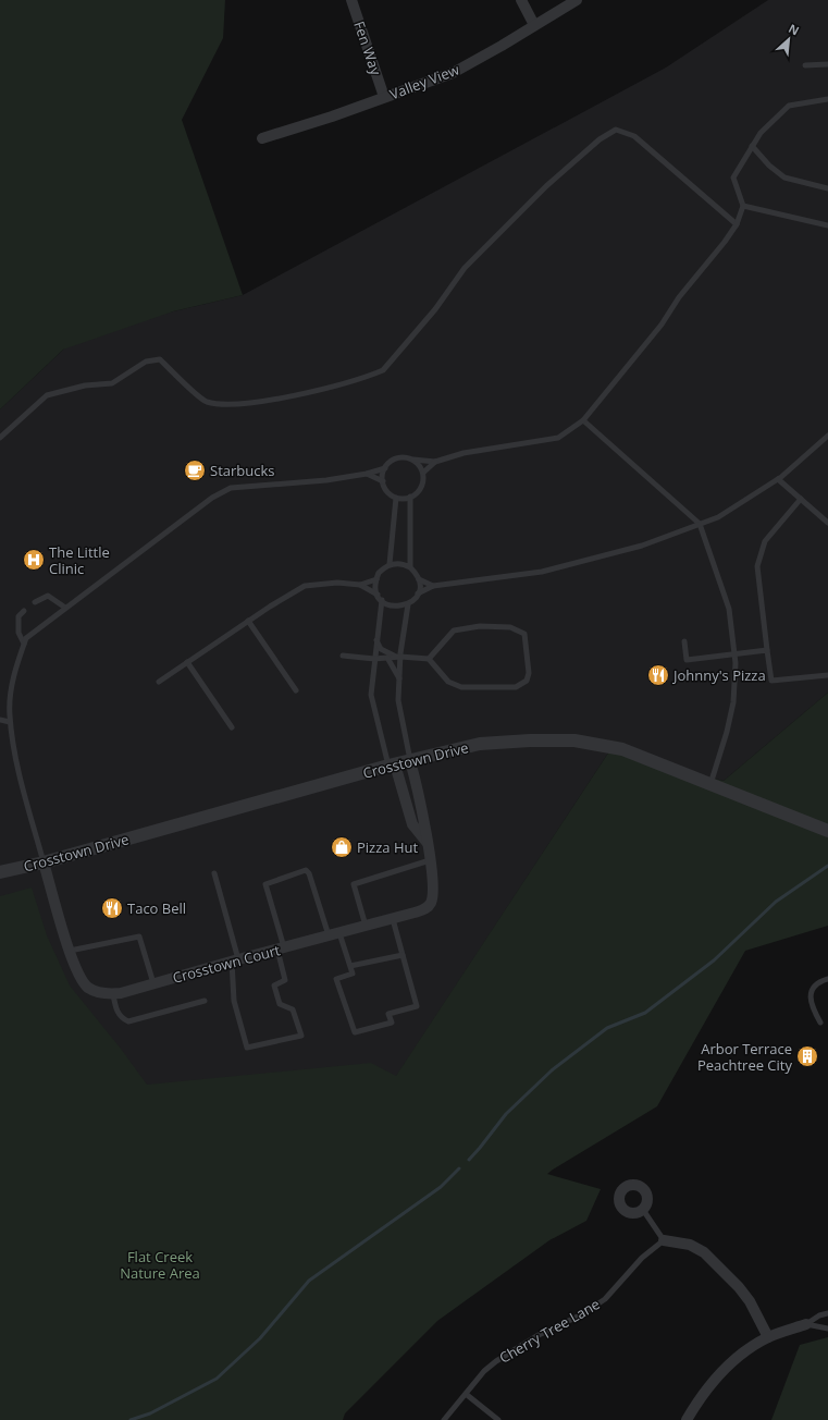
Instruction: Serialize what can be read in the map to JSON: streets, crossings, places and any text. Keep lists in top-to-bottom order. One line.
{"streets":{"street":["Fen Way","Valley View","Crosstown Drive","Crosstown Court"],"lane":["Cherry Tree Lane"]},"crossings":[["Fen Way","Valley View"],["Crosstown Drive","Crosstown Court"]],"parks":["Flat Creek Nature Area"],"places":{"cafe":["Starbucks"],"hospital":["The Little Clinic"],"restaurant":["Johnny's Pizza","Taco Bell"],"shop":["Pizza Hut"],"building":["Arbor Terrace Peachtree City"]},"north":"top right"}
